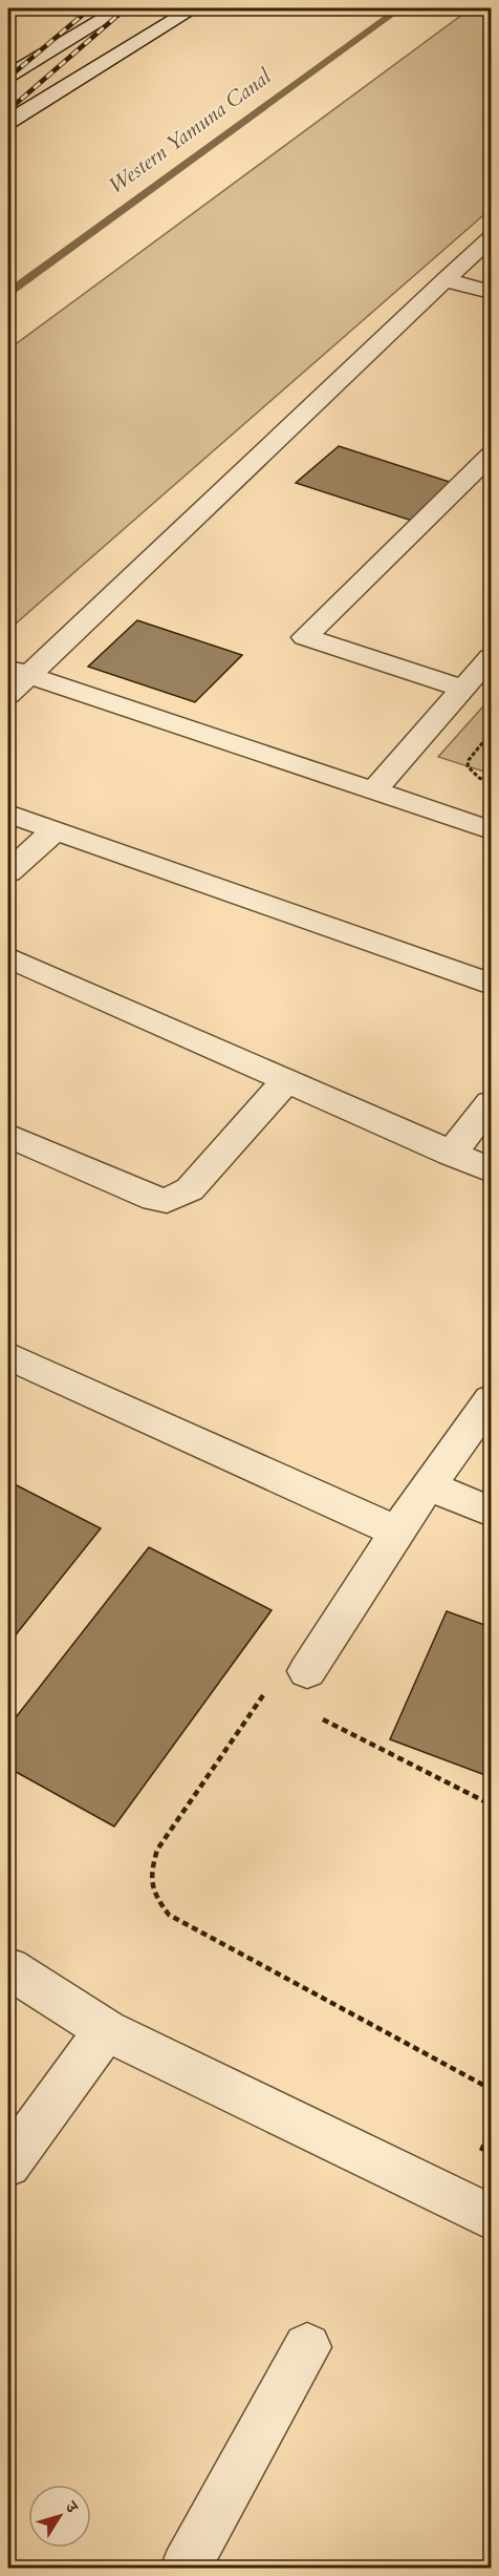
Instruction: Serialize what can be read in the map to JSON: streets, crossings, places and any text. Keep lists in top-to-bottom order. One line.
{"water":["Western Yamuna Canal"],"north":"top right"}
